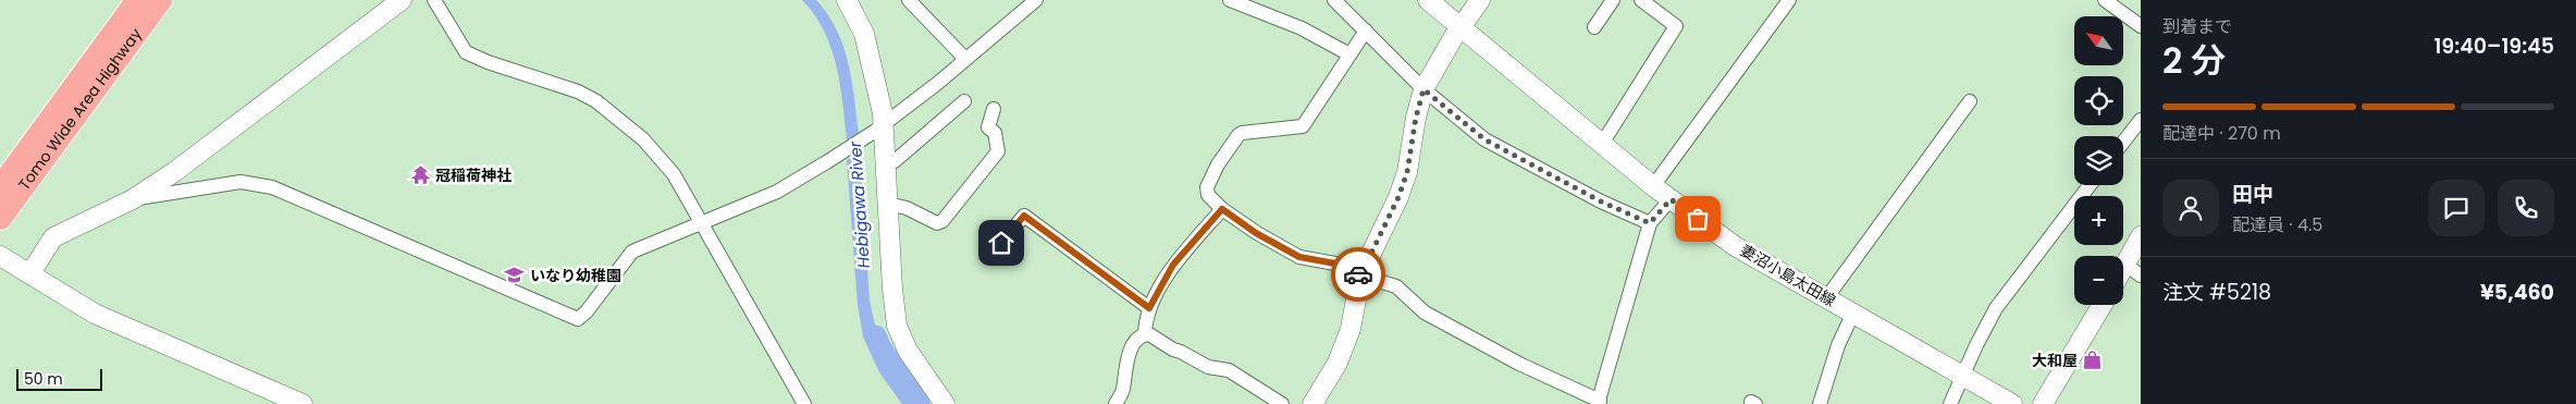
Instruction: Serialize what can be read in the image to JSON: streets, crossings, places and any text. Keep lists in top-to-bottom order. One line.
{"streets":{"highway":["Tomo Wide Area Highway"],"street":["妻沼小島太田線"]},"water":["Hebigawa River"],"places":{"temple":["冠稲荷神社"],"school or university":["いなり幼稚園"],"shop":["大和屋"]},"scale_bar":"50 m","north":"top left","page":{"heading":["2 分","到着まで","19:40–19:45"],"panel":["田中","配達員 · 4.5","注文 #5218","¥5,460"],"map_buttons":["+","−"],"bar":"配達中 · 270 m","scale":"50 m"}}
